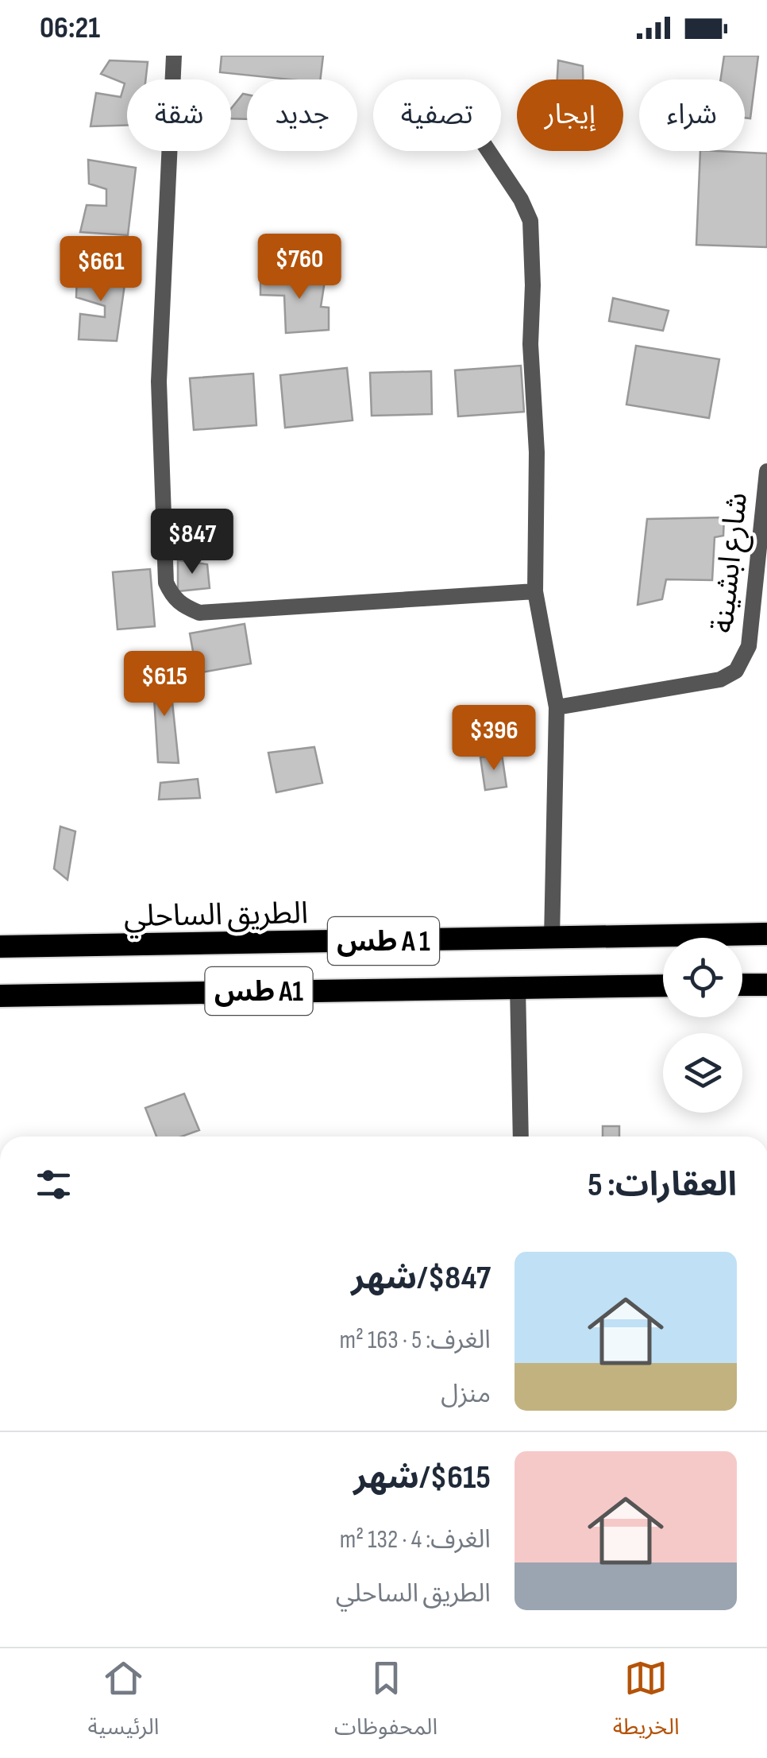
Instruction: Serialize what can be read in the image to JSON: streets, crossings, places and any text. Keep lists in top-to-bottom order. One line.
{"streets":{"highway":["الطريق الساحلي","طس A 1","طس A1"],"street":["شارع ابشينة"]},"page":{"status":"06:21","chip":["شراء","إيجار","تصفية","جديد","شقة"],"price":["$760","$661","$847","$615","$396"],"heading":"العقارات: 5","list":[{"name":"$847/شهر","note":"الغرف: 5 · 163 m² · منزل"},{"name":"$615/شهر","note":"الغرف: 4 · 132 m² · الطريق الساحلي"}],"tabs":["الخريطة","المحفوظات","الرئيسية"]}}
